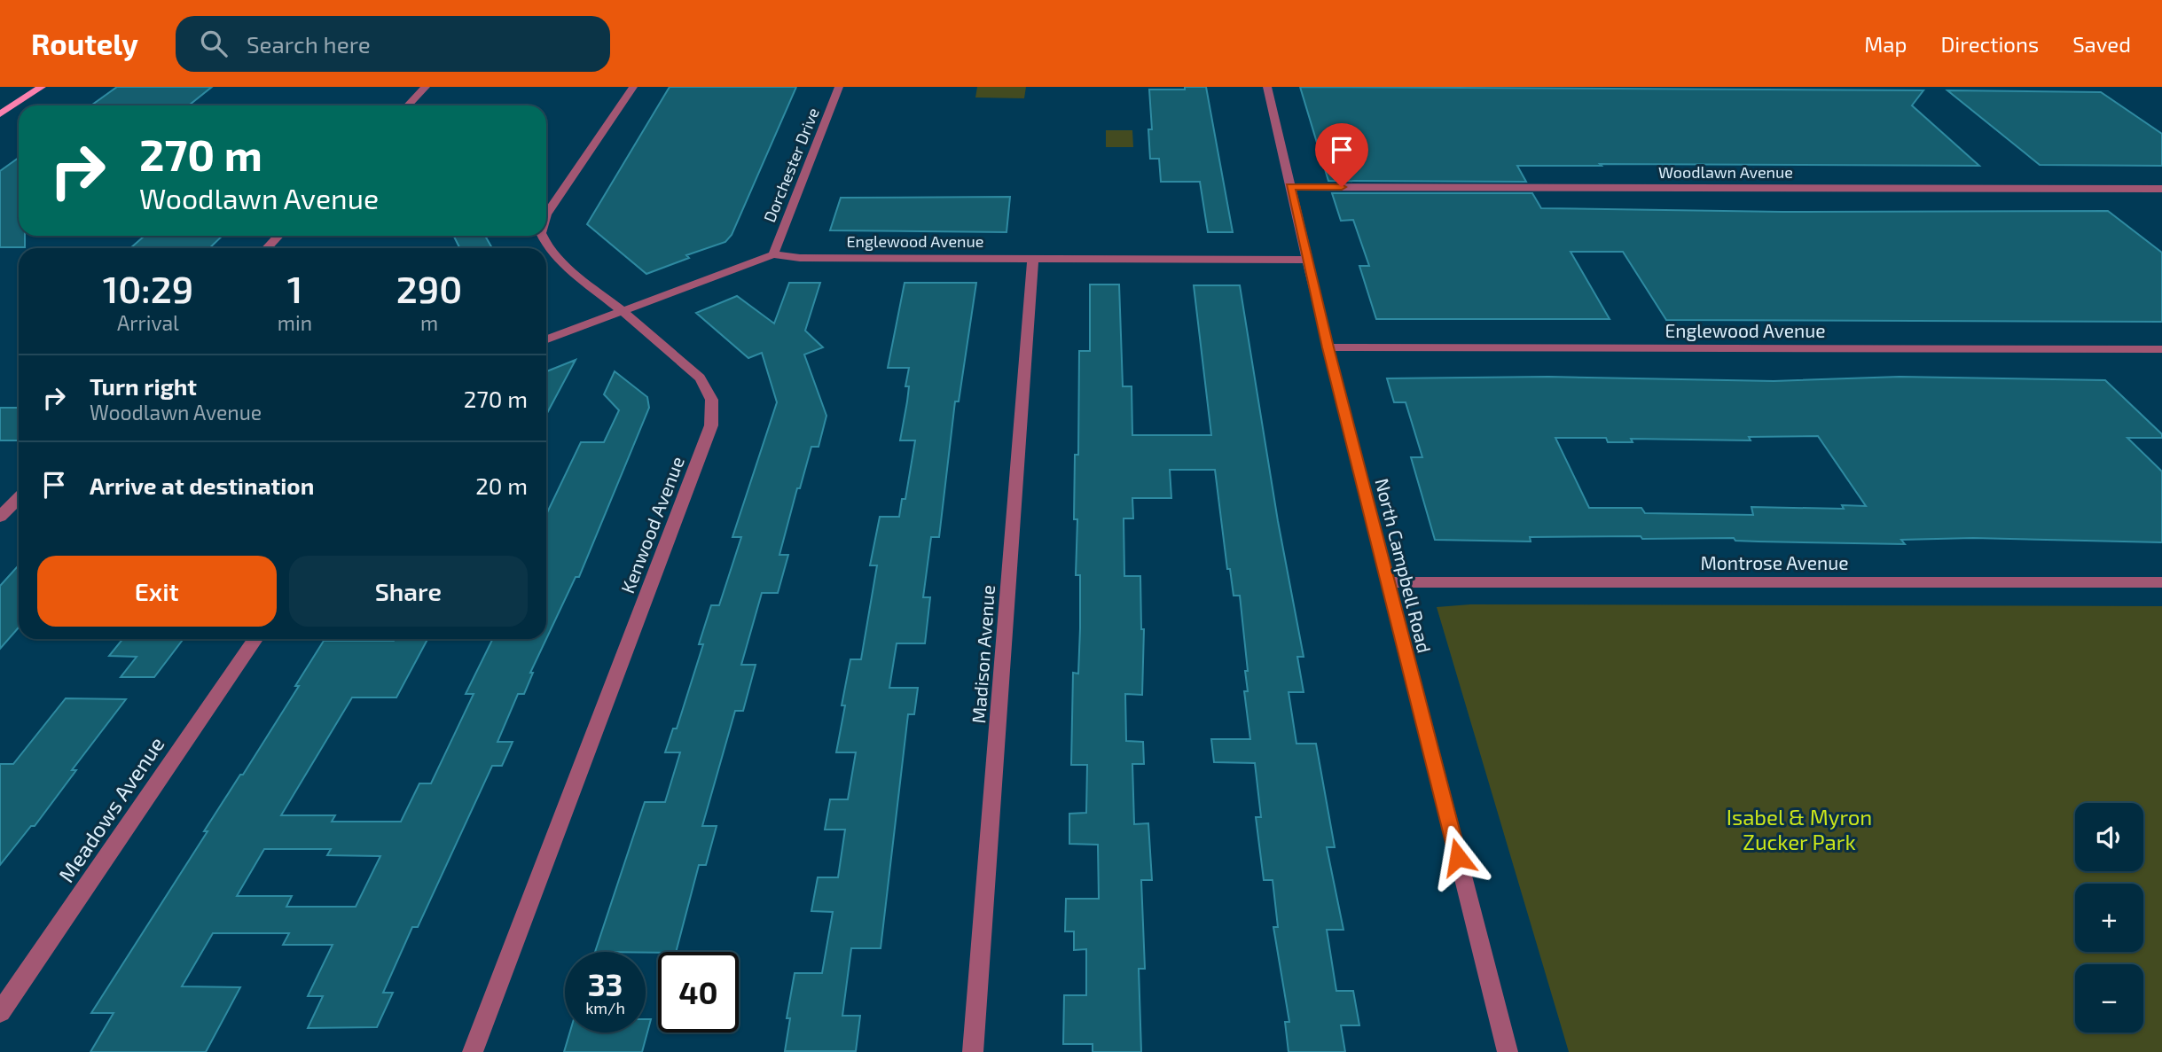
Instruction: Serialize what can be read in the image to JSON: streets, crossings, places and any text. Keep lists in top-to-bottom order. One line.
{"streets":{"street":["Dorchester Drive","Woodlawn Avenue","Englewood Avenue","Kenwood Avenue","Montrose Avenue","North Campbell Road","Madison Avenue","Meadows Avenue"]},"crossings":[["Dorchester Drive","Englewood Avenue"],["Woodlawn Avenue","North Campbell Road"],["Englewood Avenue","Kenwood Avenue"],["Englewood Avenue","North Campbell Road"],["Englewood Avenue","Madison Avenue"],["Montrose Avenue","North Campbell Road"]],"parks":["Isabel & Myron Zucker Park"],"page":{"header":"Routely","search":"Search here","nav":["Map","Directions","Saved"],"turn":["270 m","Woodlawn Avenue"],"eta":["10:29","Arrival","1","min","290","m"],"list":[{"name":"Turn right","note":"Woodlawn Avenue","value":"270 m"},{"name":"Arrive at destination","value":"20 m"}],"buttons":["Exit","Share"],"map_buttons":["+","−"],"speed":"33 km/h","limit":"40"}}
